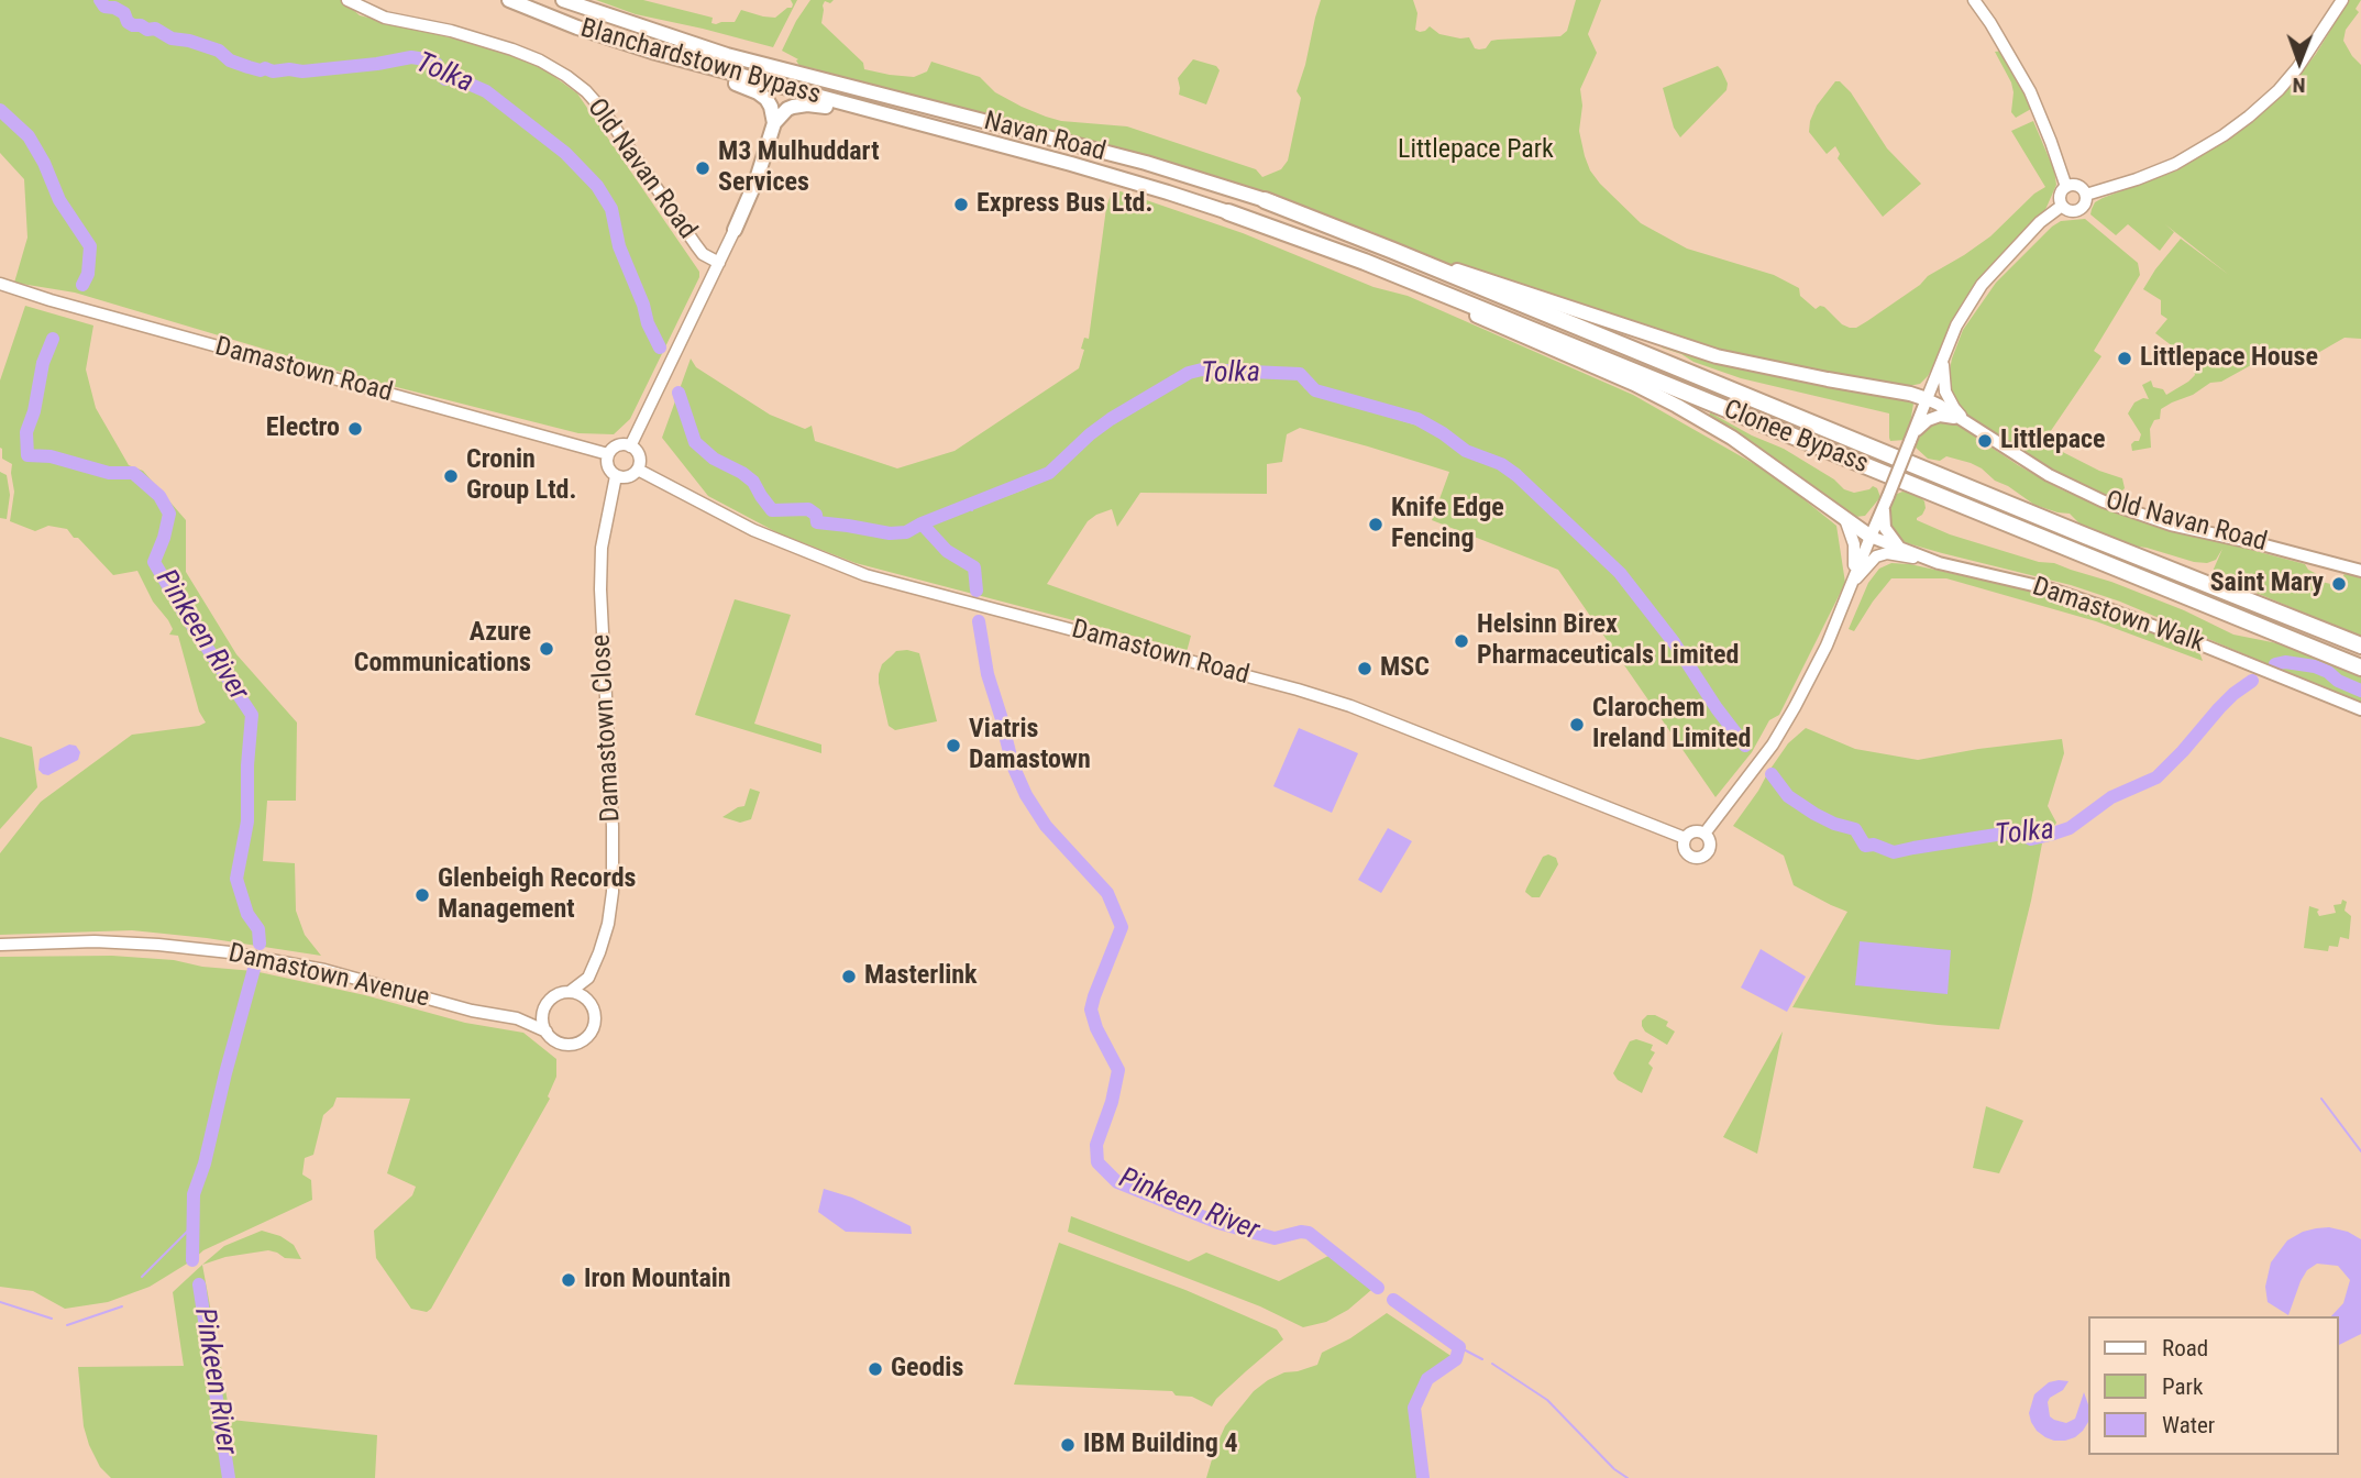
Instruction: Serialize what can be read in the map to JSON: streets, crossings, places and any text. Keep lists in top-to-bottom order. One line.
{"streets":{"highway":["Blanchardstown Bypass","Navan Road","Clonee Bypass"],"main road":["Old Navan Road","Damastown Walk"],"street":["Damastown Road","Damastown Close","Damastown Avenue"]},"crossings":[["Blanchardstown Bypass","Navan Road"],["Navan Road","Old Navan Road"],["Navan Road","Clonee Bypass"],["Navan Road","Damastown Walk"],["Damastown Road","Damastown Close"],["Damastown Close","Damastown Avenue"]],"water":["Tolka","Pinkeen River"],"parks":["Littlepace Park"],"places":["M3 Mulhuddart Services","Express Bus Ltd.","Littlepace House","Electro","Littlepace","Cronin Group Ltd.","Knife Edge Fencing","Saint Mary","Helsinn Birex Pharmaceuticals Limited","Azure Communications","MSC","Clarochem Ireland Limited","Viatris Damastown","Glenbeigh Records Management","Masterlink","Iron Mountain","Geodis","IBM Building 4"],"legend":["Road","Park","Water"],"north":"bottom"}
